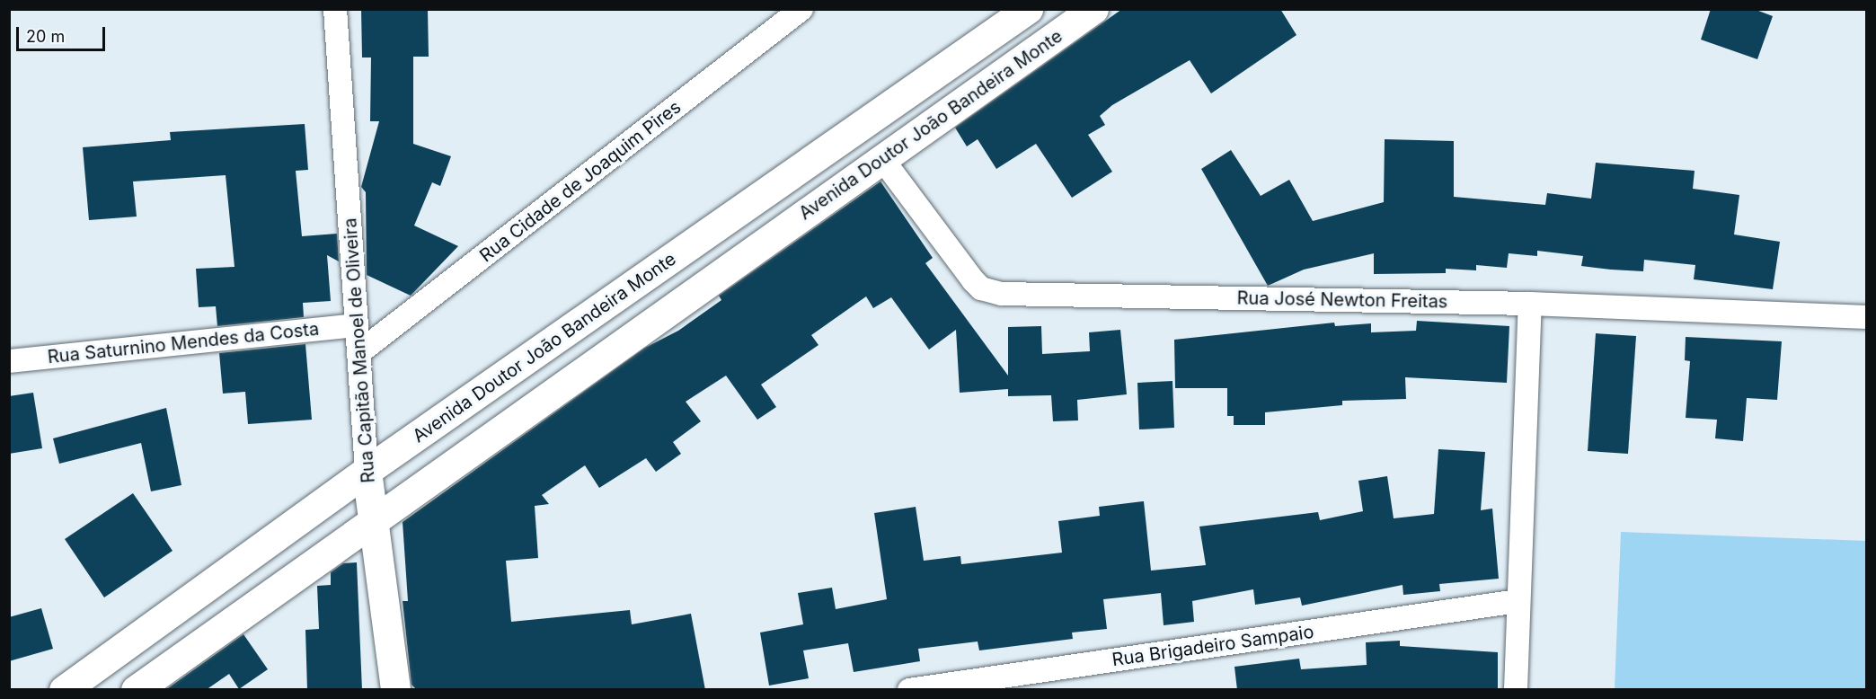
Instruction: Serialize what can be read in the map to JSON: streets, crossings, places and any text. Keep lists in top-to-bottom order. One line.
{"streets":{"main road":["Avenida Doutor João Bandeira Monte","Rua Capitão Manoel de Oliveira"],"street":["Rua Cidade de Joaquim Pires","Rua José Newton Freitas","Rua Saturnino Mendes da Costa","Rua Brigadeiro Sampaio"]},"crossings":[["Avenida Doutor João Bandeira Monte","Rua José Newton Freitas"],["Avenida Doutor João Bandeira Monte","Rua Capitão Manoel de Oliveira"],["Rua Cidade de Joaquim Pires","Rua Capitão Manoel de Oliveira"],["Rua Saturnino Mendes da Costa","Rua Capitão Manoel de Oliveira"]],"scale_bar":"20 m"}
